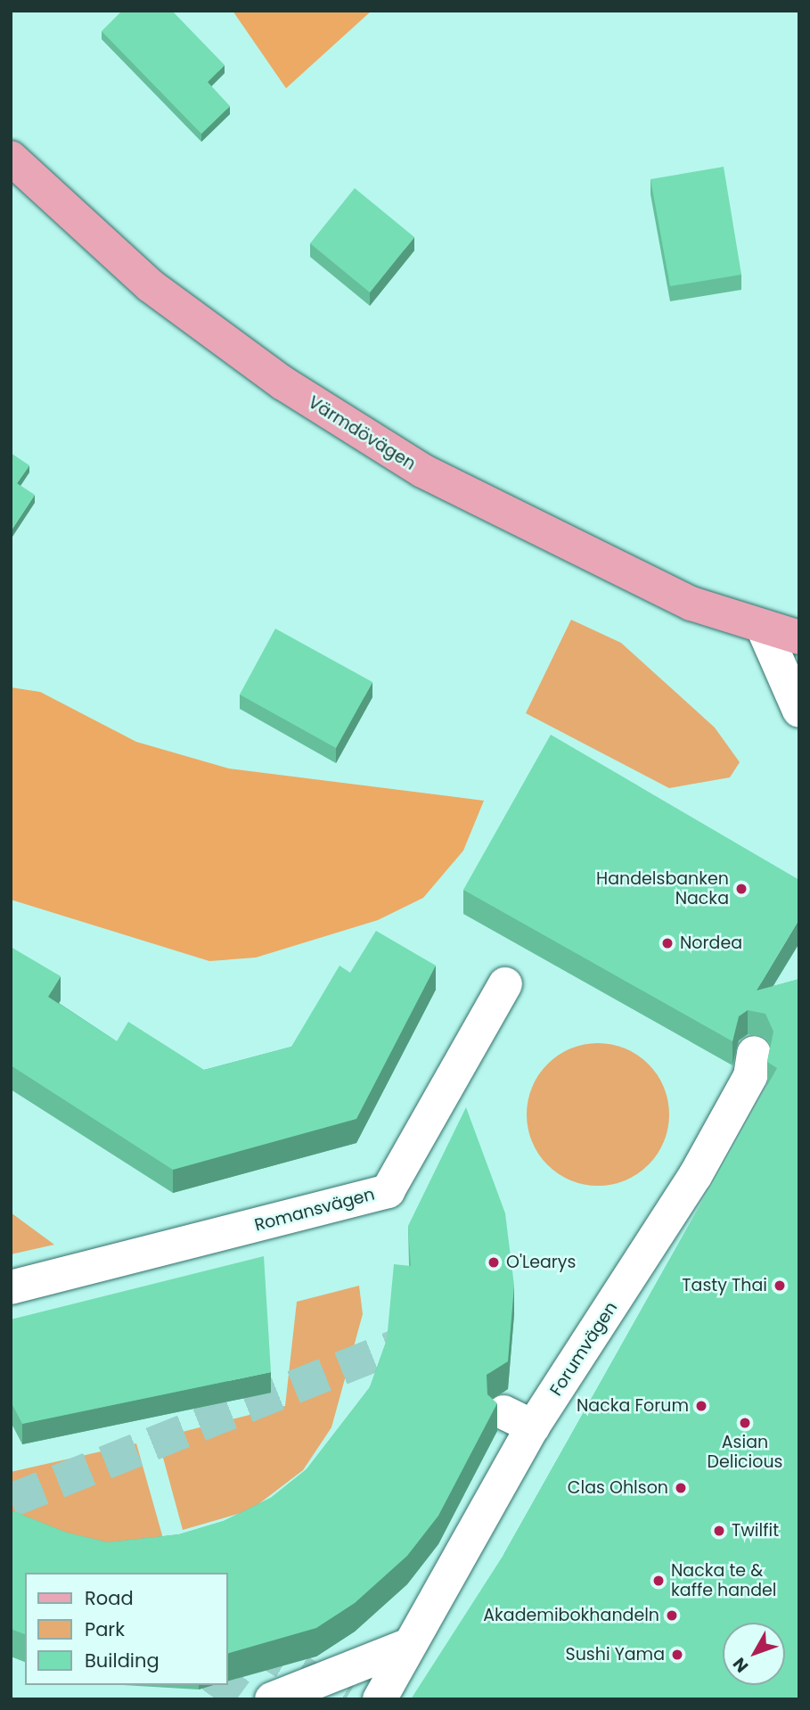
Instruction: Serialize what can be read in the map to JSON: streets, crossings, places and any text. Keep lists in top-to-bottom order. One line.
{"streets":{"main road":["Värmdövägen"],"street":["Romansvägen","Forumvägen"]},"places":["Handelsbanken Nacka","Nordea","O'Learys","Tasty Thai","Nacka Forum","Asian Delicious","Clas Ohlson","Twilfit","Nacka te & kaffe handel","Akademibokhandeln","Sushi Yama"],"legend":["Road","Park","Building"],"north":"bottom left"}
